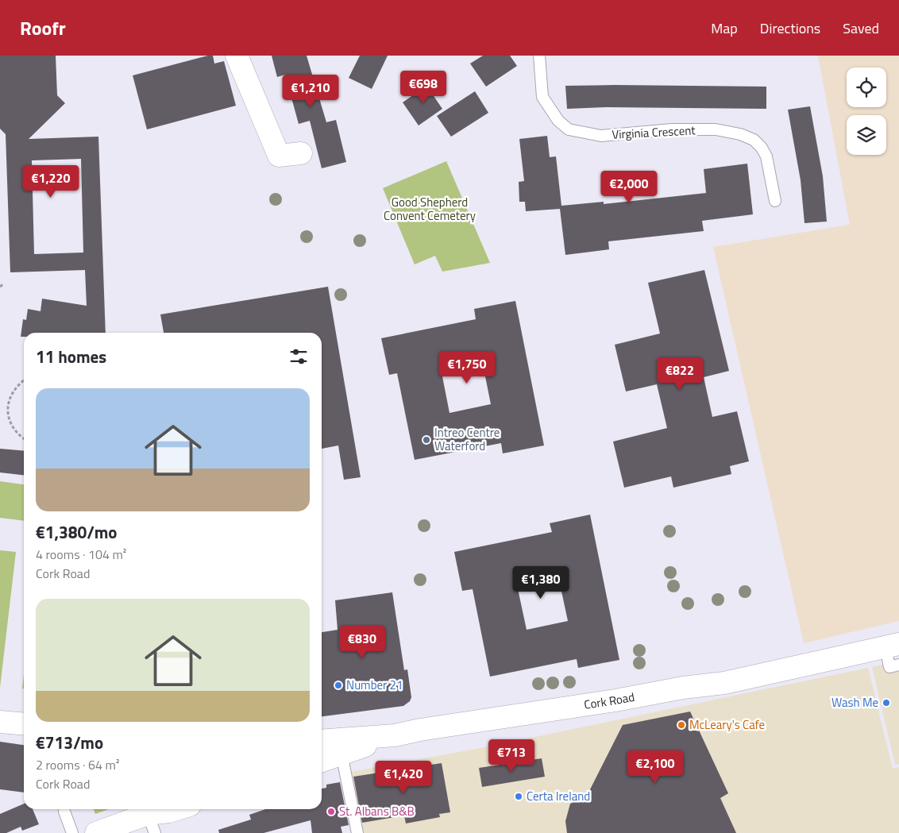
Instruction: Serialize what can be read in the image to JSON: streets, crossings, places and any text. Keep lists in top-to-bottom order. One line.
{"streets":{"main road":["Cork Road"],"lane":["Virginia Crescent"]},"parks":["Good Shepherd Convent Cemetery"],"places":["Intreo Centre Waterford","Number 21","Wash Me","McLeary's Cafe","Certa Ireland","St. Albans B&B"],"page":{"header":"Roofr","nav":["Map","Directions","Saved"],"price":["€698","€1,210","€1,220","€2,000","€1,750","€822","€1,380","€830","€713","€2,100","€1,420"],"heading":"11 homes","list":[{"name":"€1,380/mo","note":"4 rooms · 104 m² · Cork Road"},{"name":"€713/mo","note":"2 rooms · 64 m² · Cork Road"}]}}
